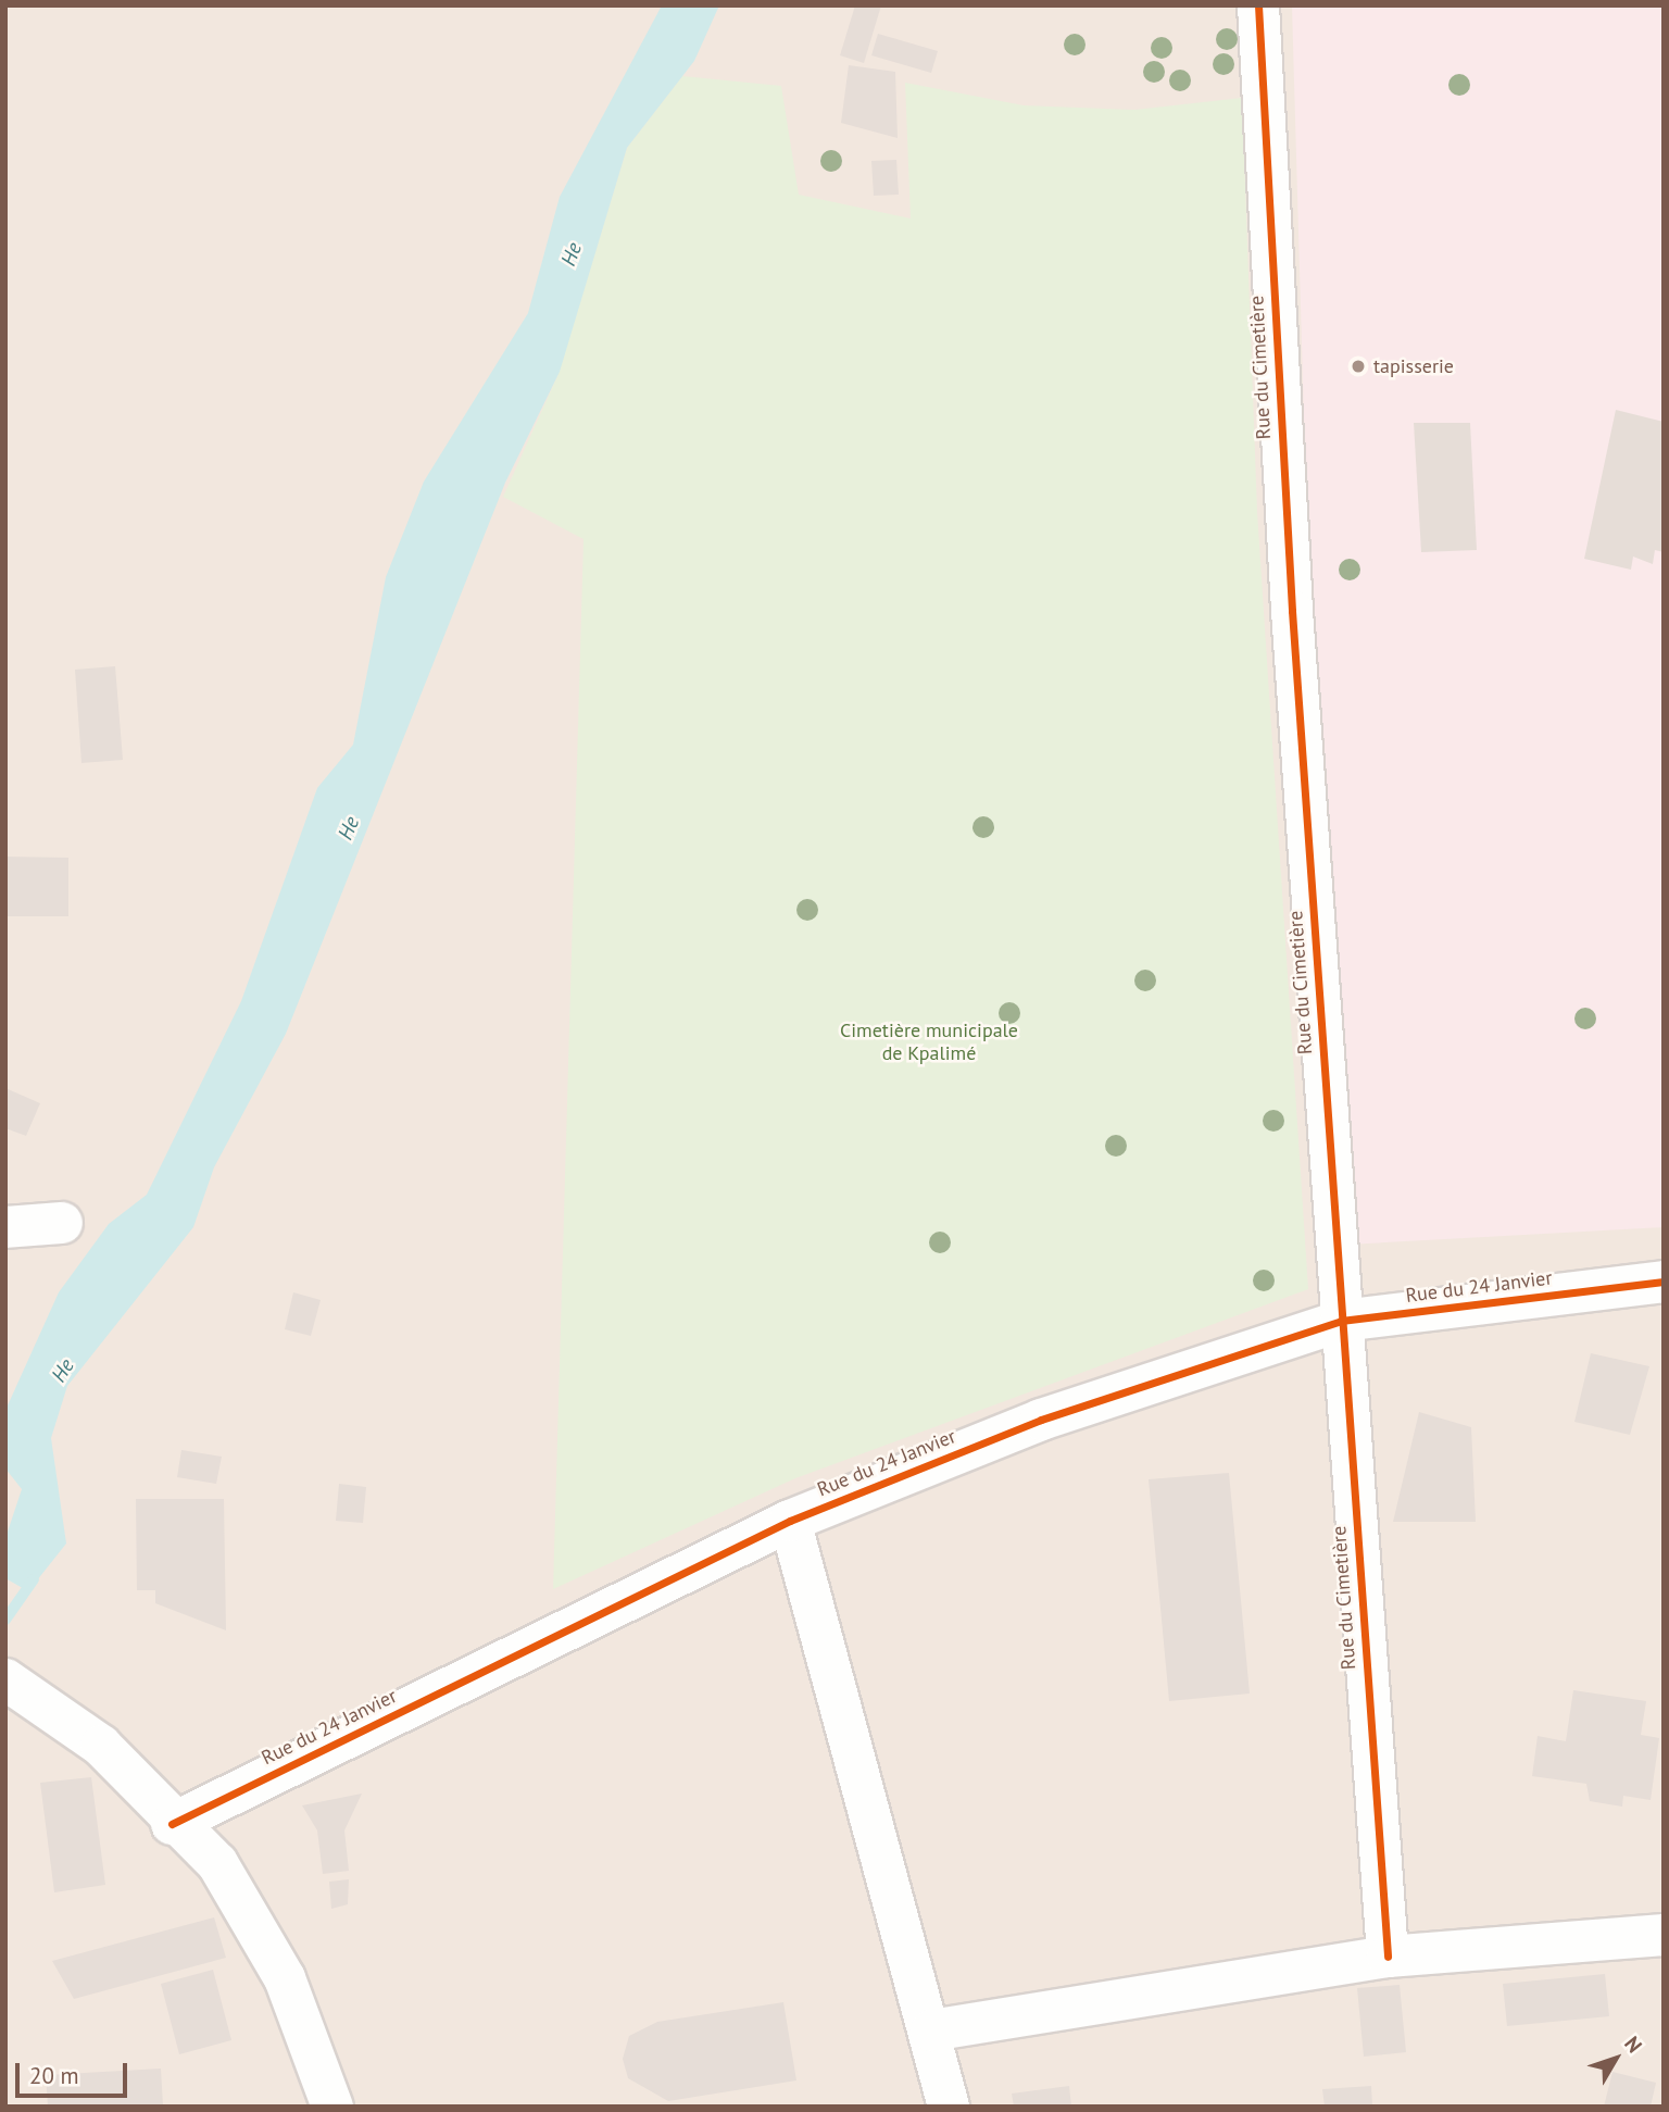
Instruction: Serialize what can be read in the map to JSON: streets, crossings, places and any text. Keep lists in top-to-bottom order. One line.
{"streets":{"street":["Rue du Cimetière","Rue du 24 Janvier"]},"crossings":[["Rue du Cimetière","Rue du 24 Janvier"]],"water":["He"],"parks":["Cimetière municipale de Kpalimé"],"places":["tapisserie"],"scale_bar":"20 m","north":"top right"}
